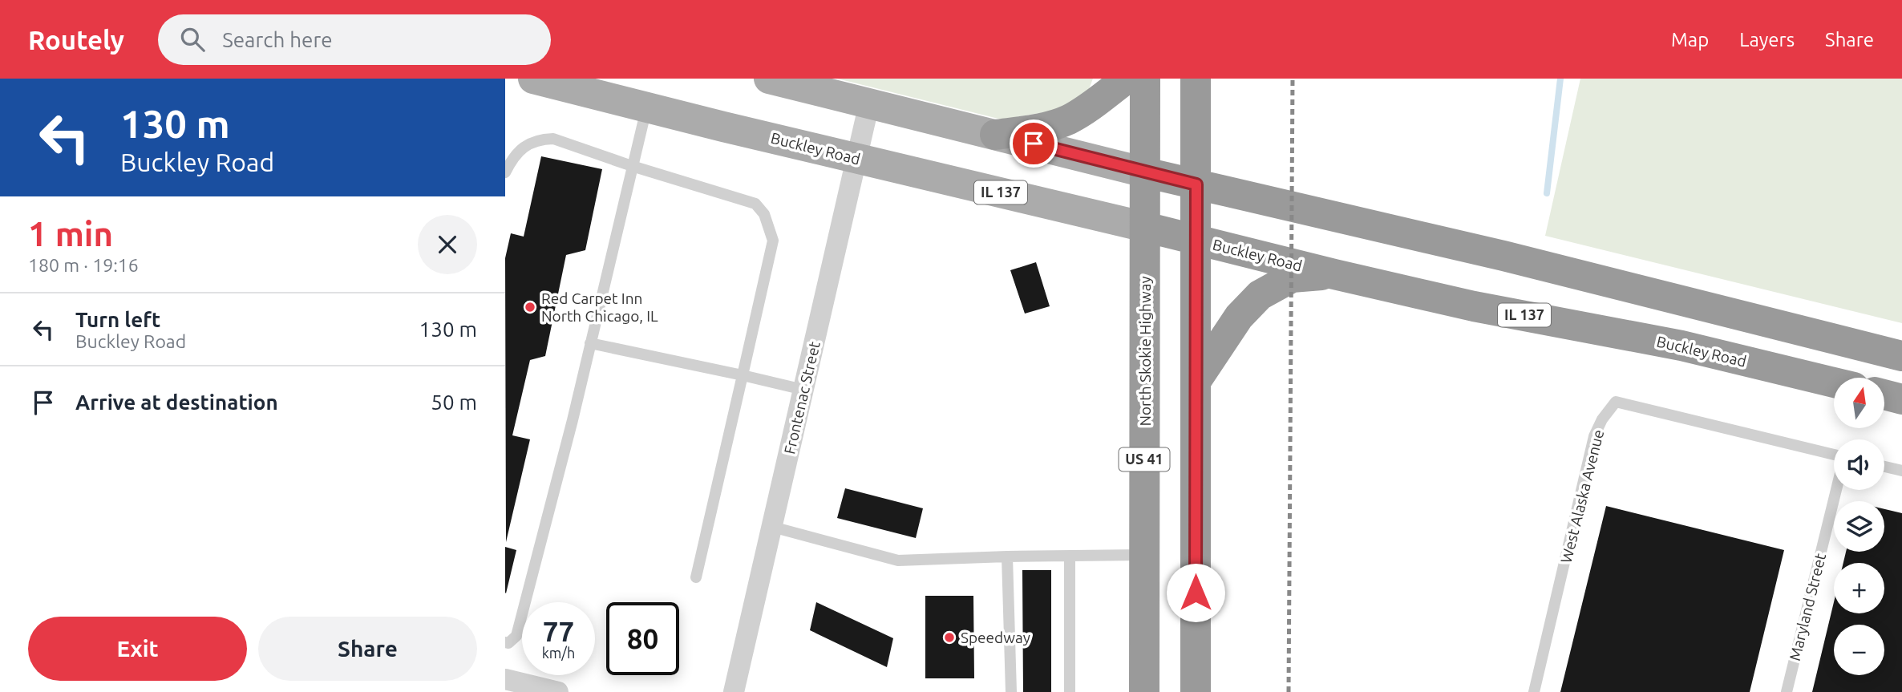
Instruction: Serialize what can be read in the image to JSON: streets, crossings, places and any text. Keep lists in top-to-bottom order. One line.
{"streets":{"highway":["Buckley Road","IL 137","North Skokie Highway","US 41"],"street":["Frontenac Street"],"lane":["West Alaska Avenue","Maryland Street"]},"crossings":[["Buckley Road","North Skokie Highway"],["Buckley Road","Frontenac Street"]],"places":["Red Carpet Inn North Chicago, IL","Speedway"],"north":"top","page":{"header":"Routely","search":"Search here","nav":["Map","Layers","Share"],"turn":["130 m","Buckley Road"],"heading":["1 min","180 m · 19:16"],"list":[{"name":"Turn left","note":"Buckley Road","value":"130 m"},{"name":"Arrive at destination","value":"50 m"}],"map_buttons":["+","−"],"speed":"77 km/h","limit":"80","buttons":["Exit","Share"]}}
